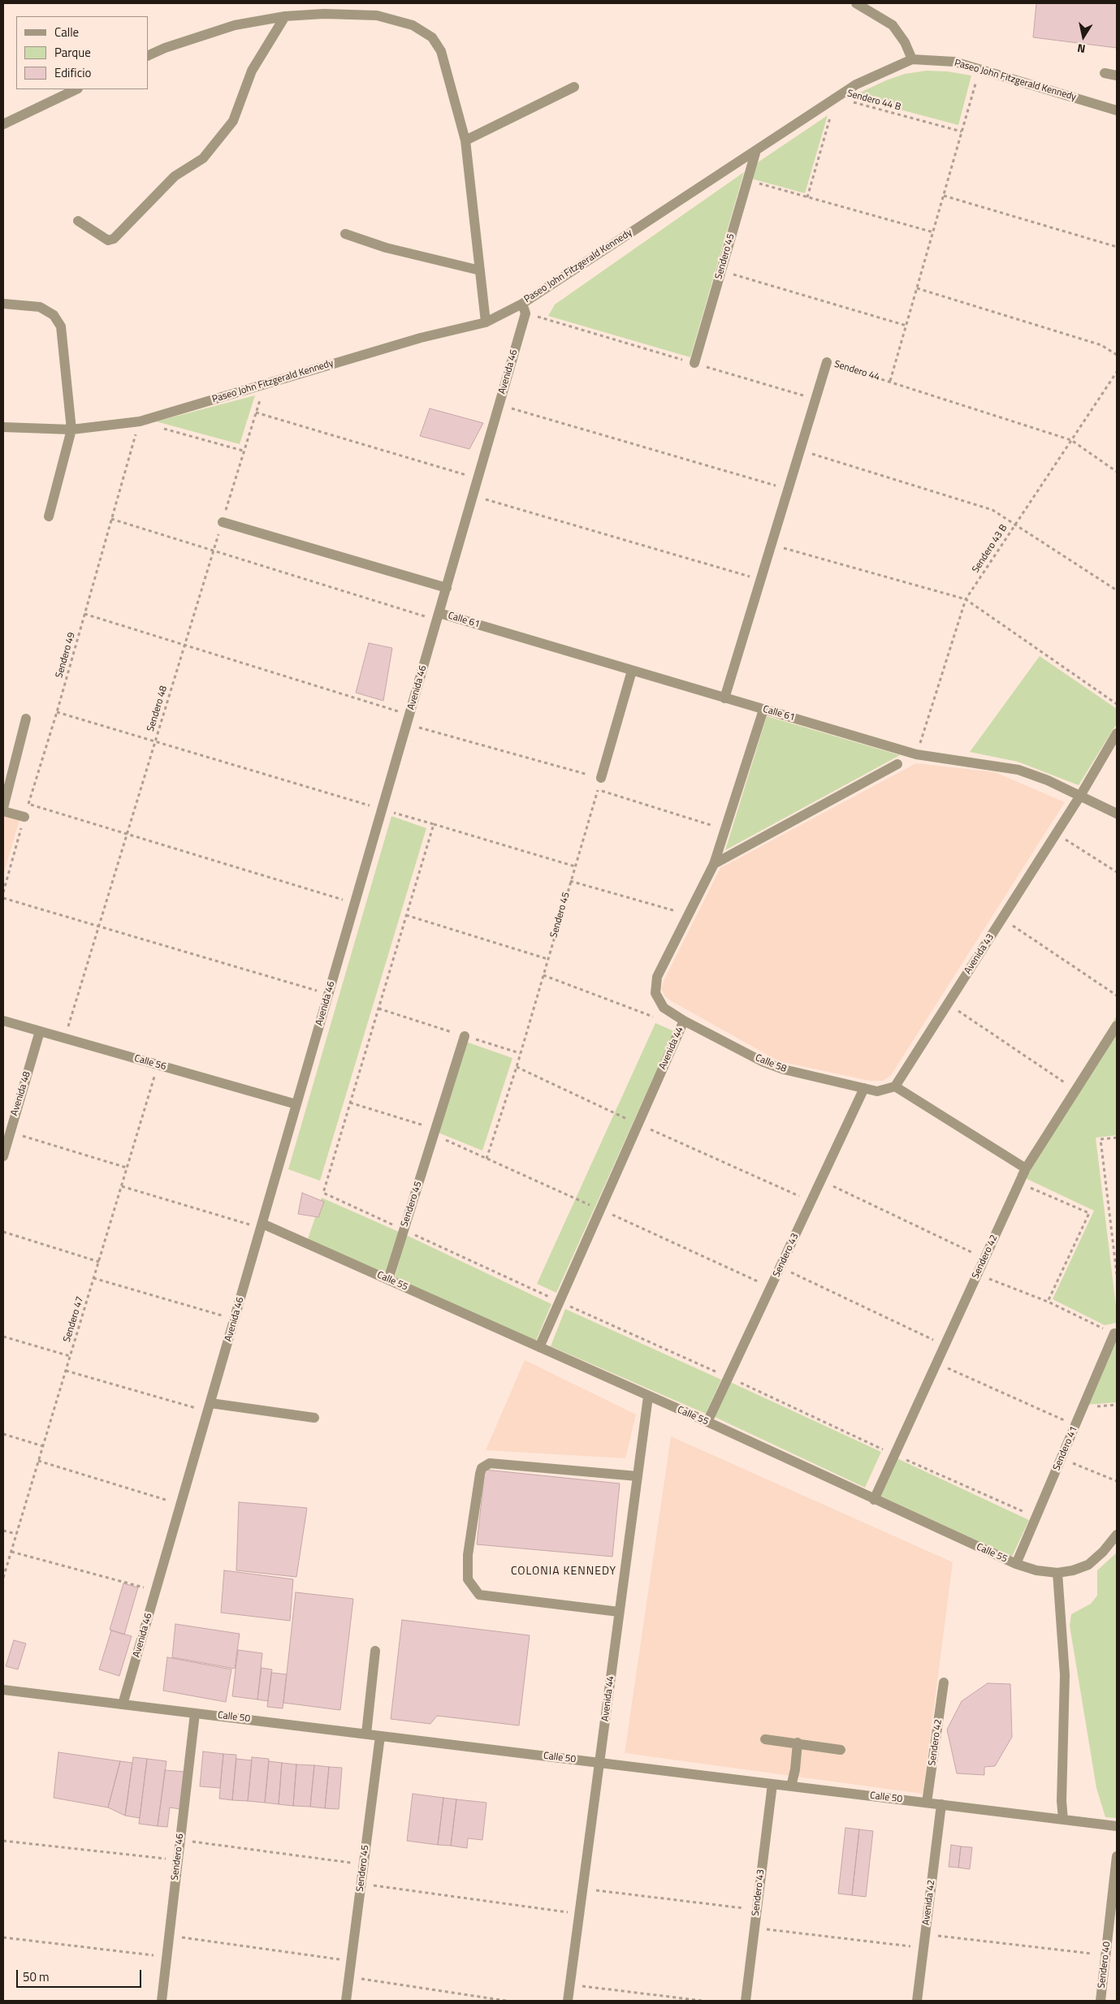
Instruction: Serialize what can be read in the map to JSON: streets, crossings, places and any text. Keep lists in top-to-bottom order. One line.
{"streets":{"street":["Paseo John Fitzgerald Kennedy","Sendero 45","Sendero 44","Avenida 46","Calle 61","Avenida 43","Avenida 44","Calle 56","Calle 58","Avenida 48","Sendero 43","Sendero 42","Calle 55","Sendero 41","Calle 50","Sendero 46","Avenida 42","Sendero 40"],"path":["Sendero 44 B","Sendero 43 B","Sendero 49","Sendero 48","Sendero 47"]},"crossings":[["Paseo John Fitzgerald Kennedy","Sendero 44 B"],["Paseo John Fitzgerald Kennedy","Sendero 45"],["Paseo John Fitzgerald Kennedy","Sendero 44"],["Paseo John Fitzgerald Kennedy","Avenida 46"],["Paseo John Fitzgerald Kennedy","Sendero 49"],["Paseo John Fitzgerald Kennedy","Sendero 48"],["Sendero 44 B","Sendero 44"],["Sendero 45","Calle 55"],["Sendero 45","Calle 50"],["Sendero 44","Calle 61"],["Avenida 46","Calle 61"],["Avenida 46","Calle 56"],["Avenida 46","Calle 55"],["Avenida 46","Calle 50"],["Sendero 43 B","Calle 61"],["Calle 61","Avenida 43"],["Calle 61","Avenida 44"],["Sendero 48","Calle 56"],["Avenida 44","Calle 58"],["Avenida 44","Calle 55"],["Avenida 44","Calle 50"],["Calle 56","Avenida 48"],["Calle 56","Sendero 47"],["Calle 58","Sendero 43"],["Sendero 43","Calle 55"],["Sendero 43","Calle 50"],["Sendero 42","Calle 55"],["Sendero 42","Calle 50"],["Calle 55","Sendero 41"],["Calle 50","Sendero 46"],["Calle 50","Avenida 42"]],"districts":["COLONIA KENNEDY"],"legend":["Calle","Parque","Edificio"],"scale_bar":"50 m","north":"bottom"}
